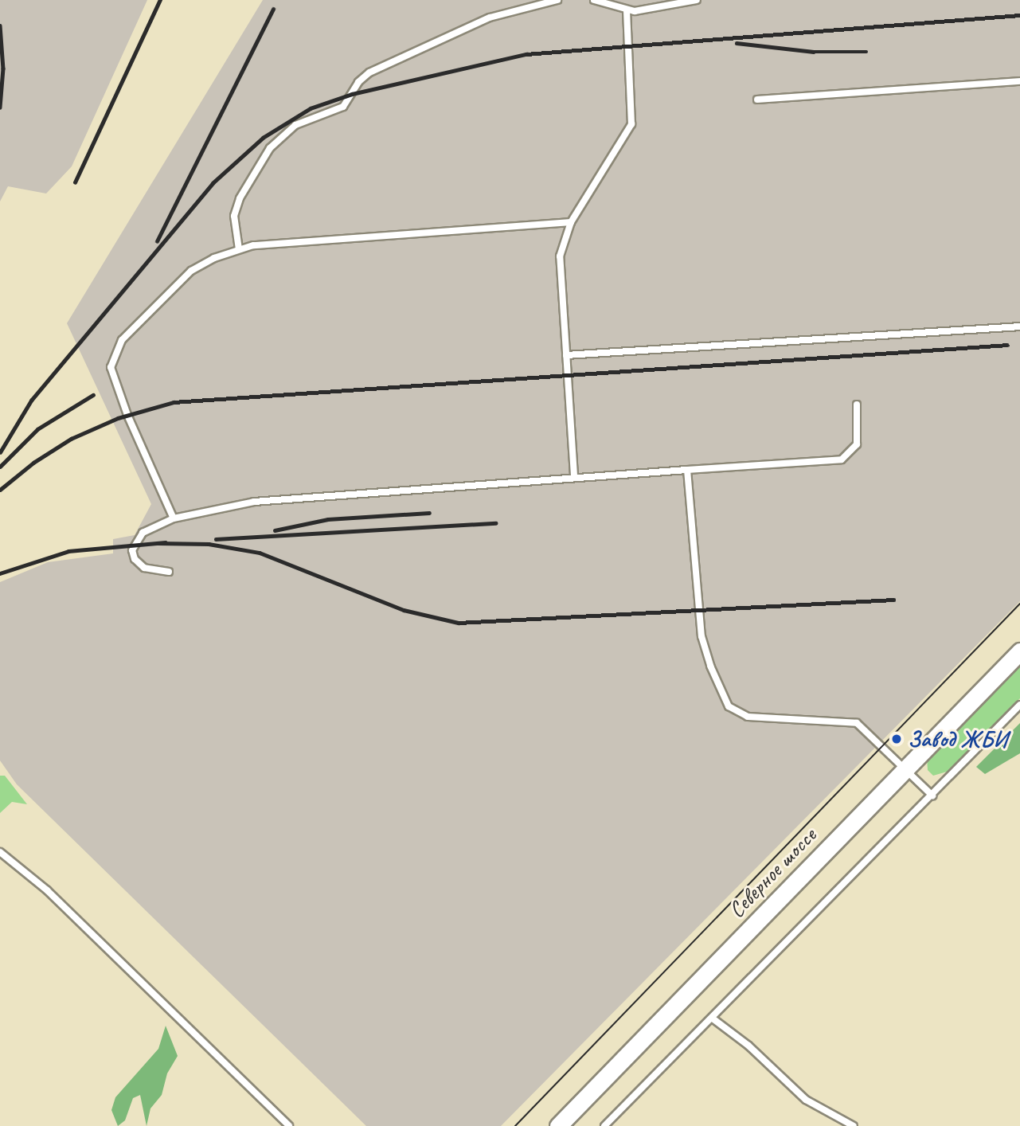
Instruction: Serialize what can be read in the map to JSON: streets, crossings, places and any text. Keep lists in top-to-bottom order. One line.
{"streets":{"main road":["Северное шоссе"]},"places":["Завод ЖБИ"]}
